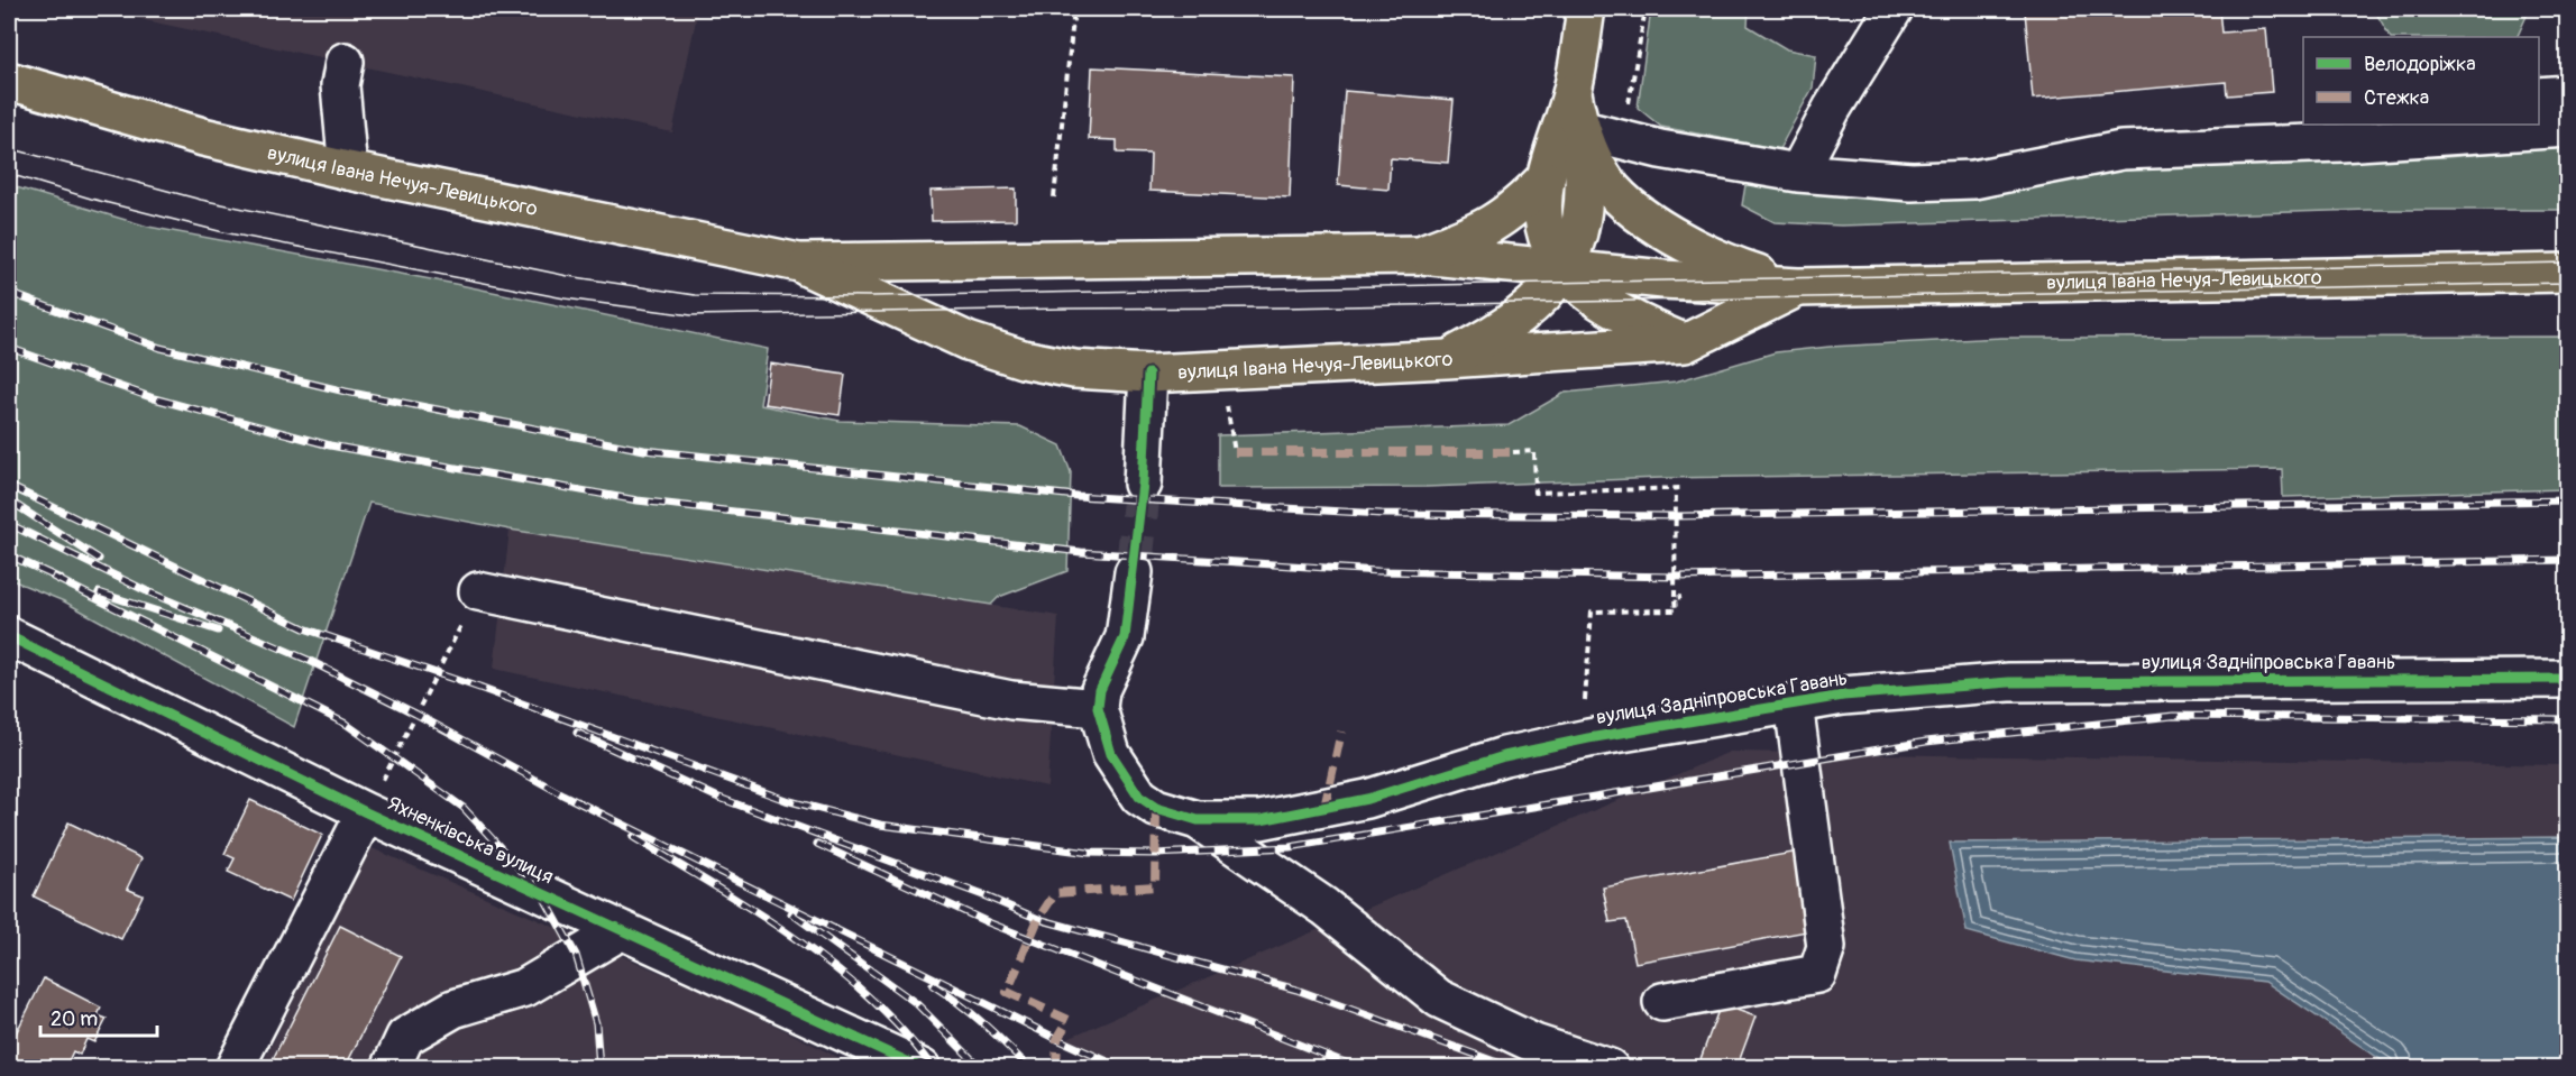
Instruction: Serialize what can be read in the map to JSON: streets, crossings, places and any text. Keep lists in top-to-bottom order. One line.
{"streets":{"main road":["вулиця Івана Нечуя-Левицького"],"street":["вулиця Задніпровська Гавань","Яхненківська вулиця"]},"legend":["Велодоріжка","Стежка"],"scale_bar":"20 m"}
